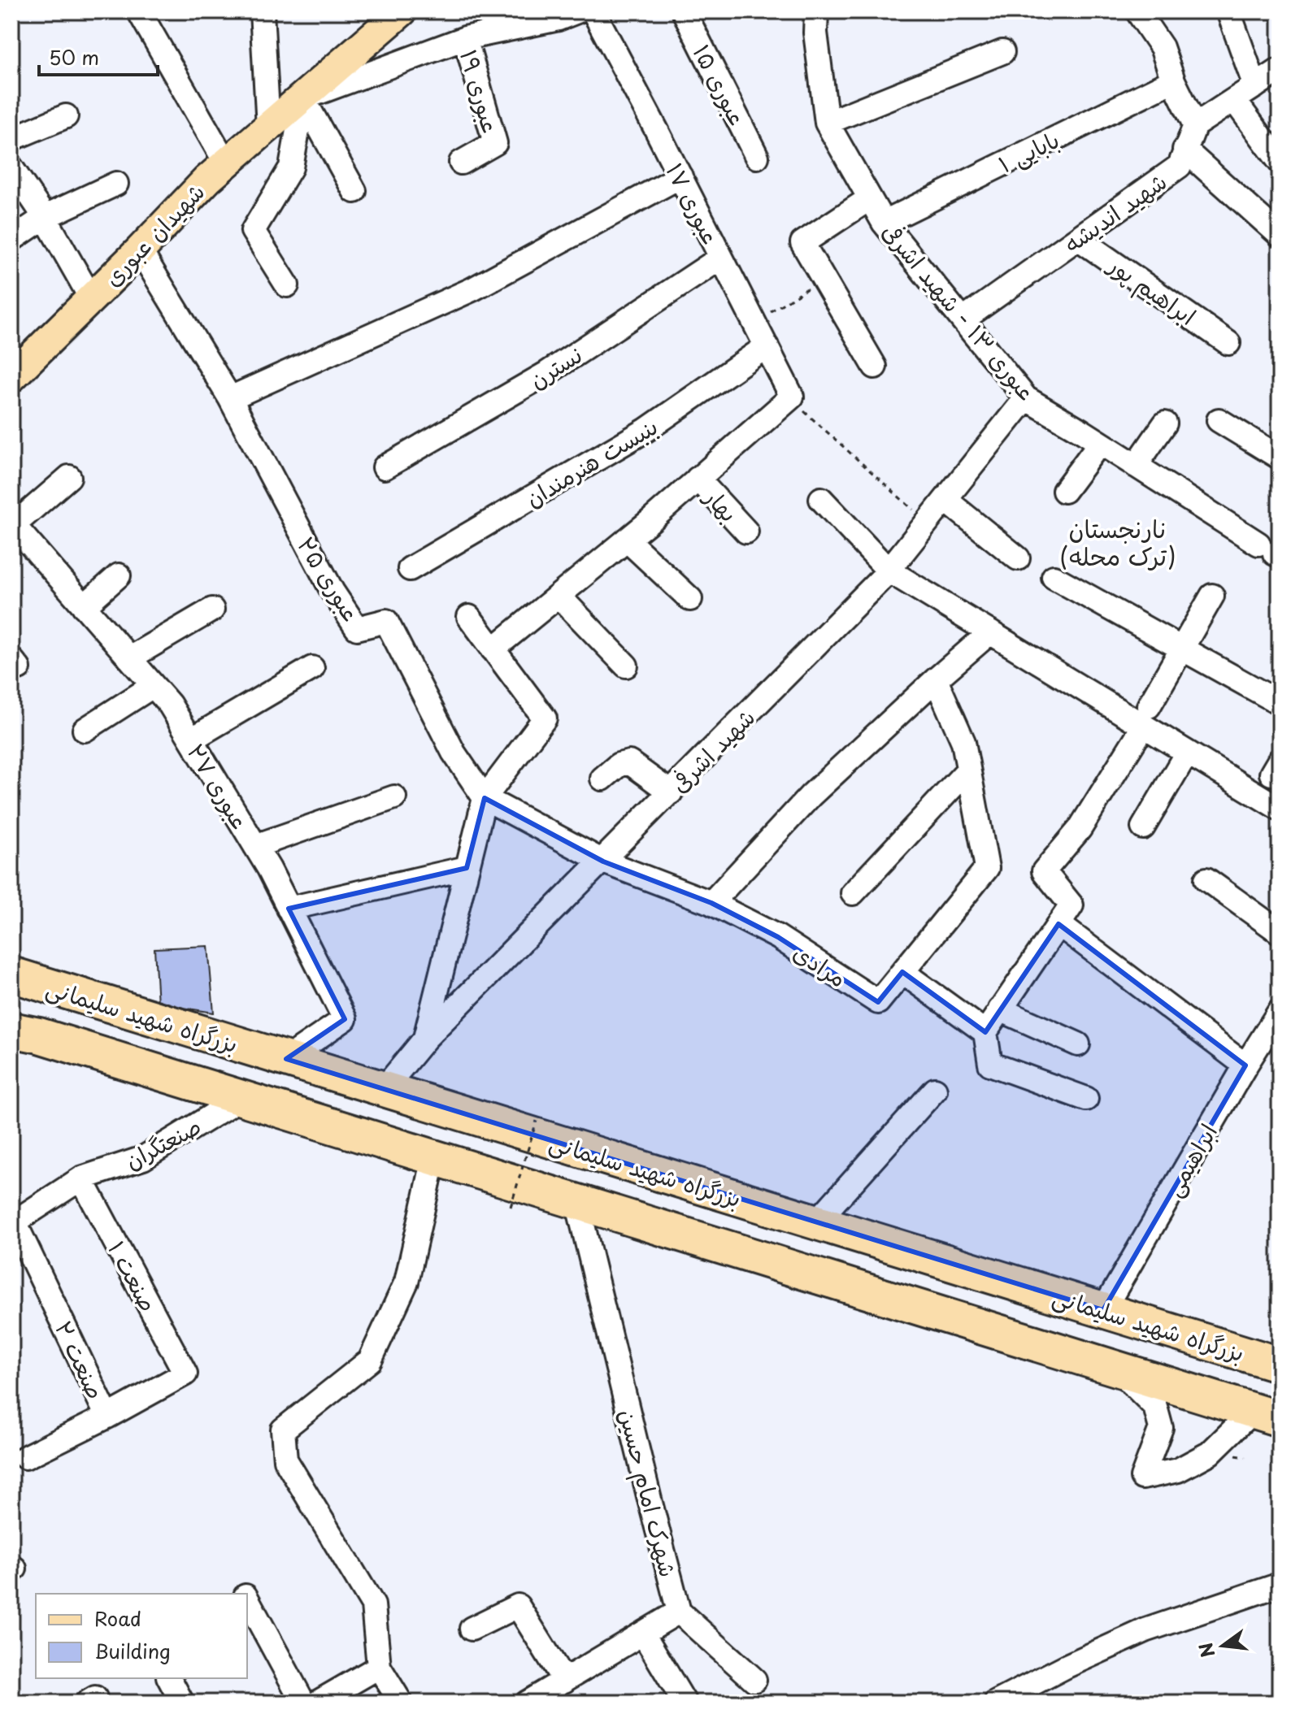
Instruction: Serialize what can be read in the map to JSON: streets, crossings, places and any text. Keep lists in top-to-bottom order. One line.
{"streets":{"highway":["بزرگراه شهید سلیمانی"],"main road":["شهیدان عبوری"],"street":["عبوری ۱۵","عبوری ۱۹","بابایی ۱","عبوری ۱۷","شهید اندیشه","ابراهیم پور","عبوری ۱۳ - شهید اشرفی","نسترن","بنبست هنرمندان","بهار","عبوری ۲۵","شهید اشرفی","عبوری ۲۷","مرادی","صنعتگران","ابراهیمی","صنعت ۱","صنعت ۲","شهرک امام حسین"]},"crossings":[["عبوری ۱۹","شهیدان عبوری"],["بابایی ۱","عبوری ۱۳ - شهید اشرفی"],["عبوری ۱۷","نسترن"],["عبوری ۱۷","بنبست هنرمندان"],["شهید اندیشه","ابراهیم پور"],["شهید اندیشه","عبوری ۱۳ - شهید اشرفی"],["شهیدان عبوری","عبوری ۲۵"],["عبوری ۱۳ - شهید اشرفی","شهید اشرفی"],["عبوری ۲۵","مرادی"],["شهید اشرفی","مرادی"],["شهید اشرفی","بزرگراه شهید سلیمانی"],["عبوری ۲۷","بزرگراه شهید سلیمانی"],["بزرگراه شهید سلیمانی","ابراهیمی"],["صنعتگران","صنعت ۱"],["صنعتگران","صنعت ۲"],["صنعت ۱","صنعت ۲"]],"districts":["نارنجستان (ترک محله)"],"legend":["Road","Building"],"scale_bar":"50 m","north":"left"}
